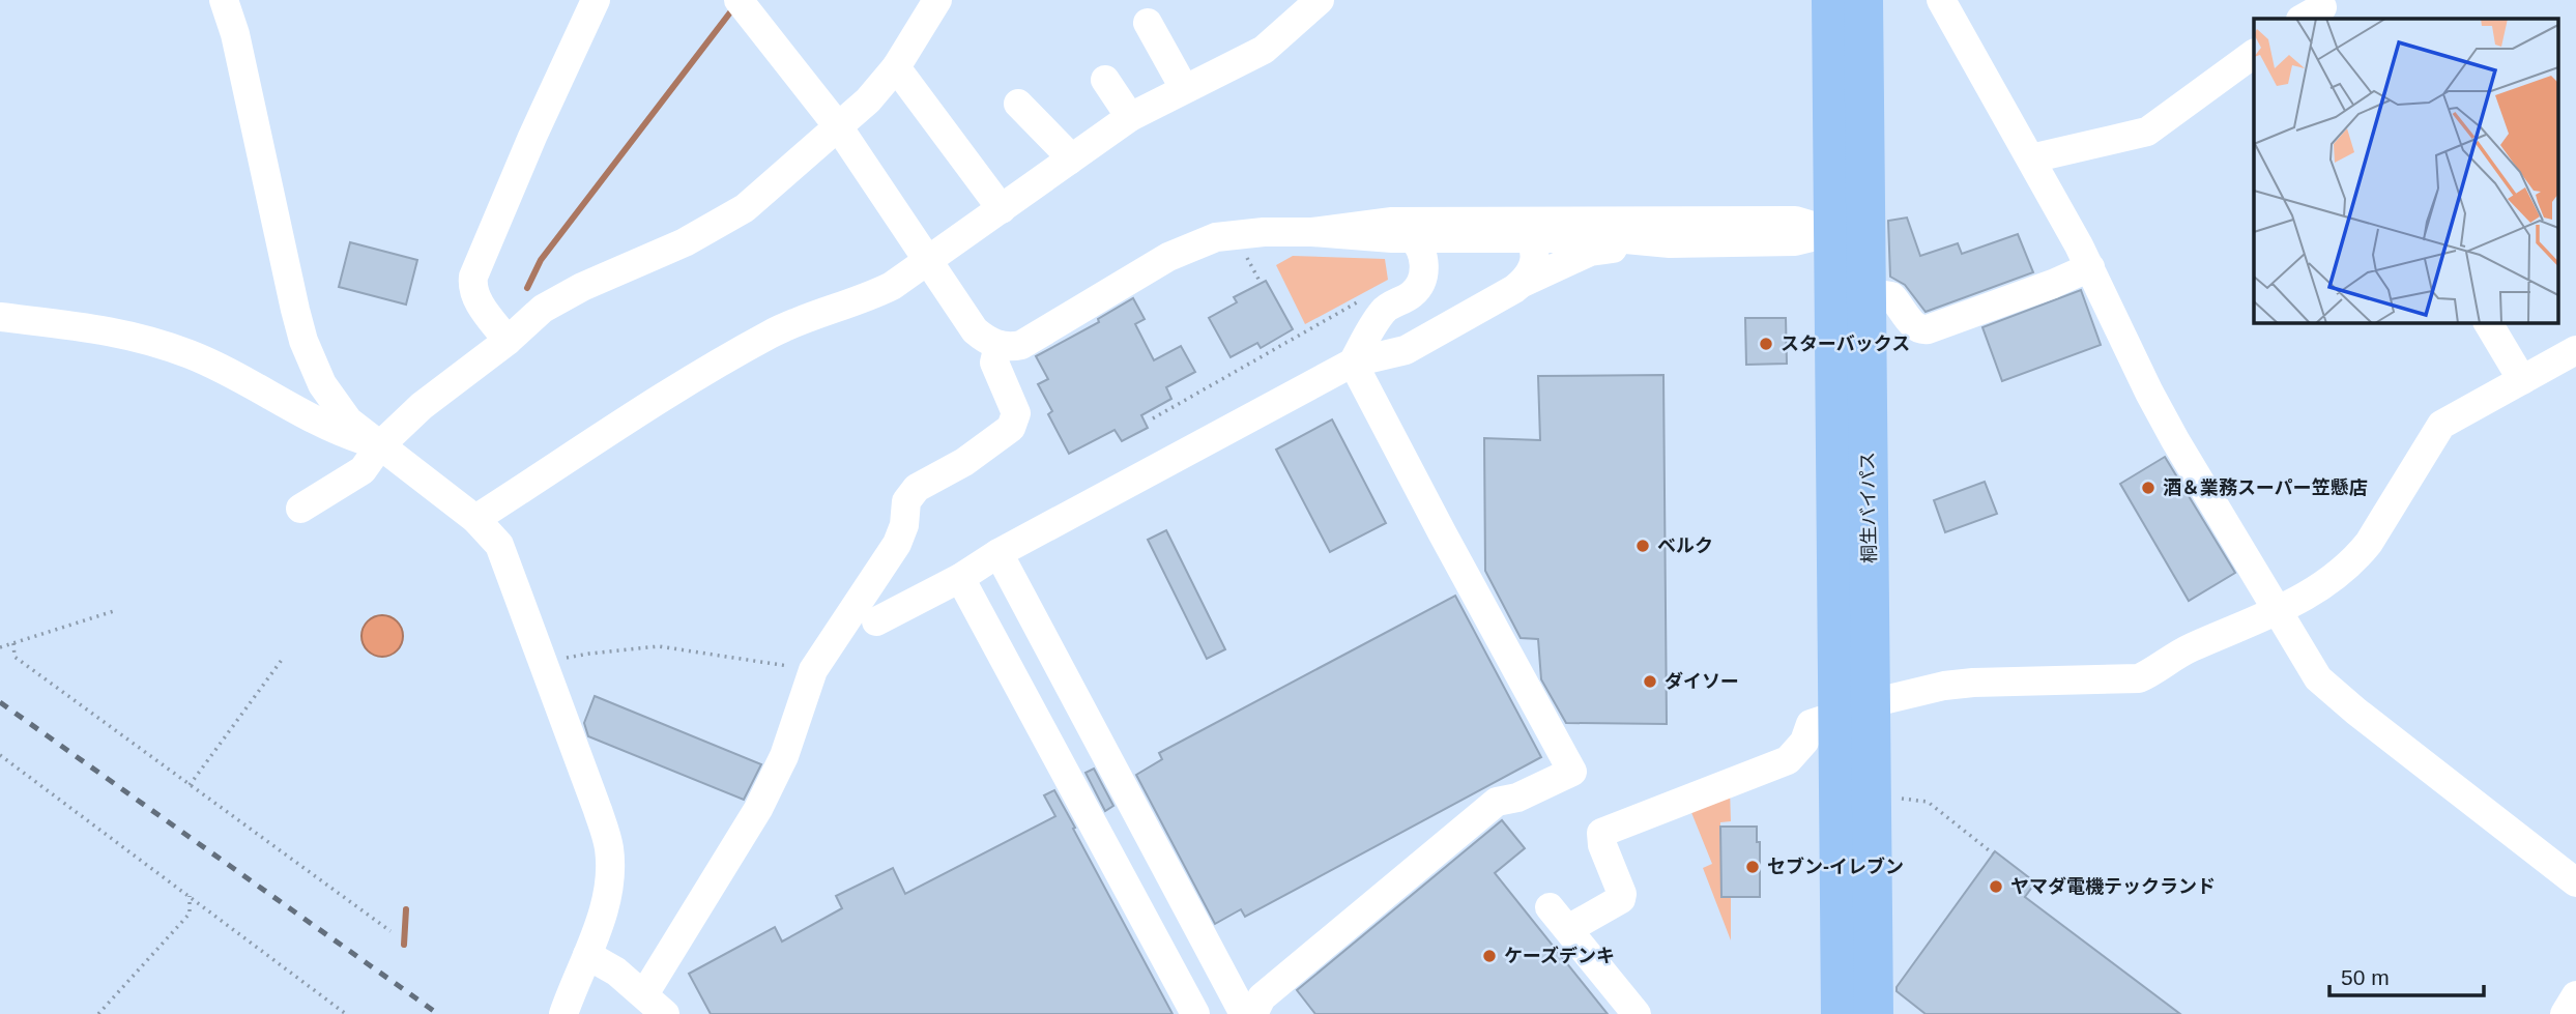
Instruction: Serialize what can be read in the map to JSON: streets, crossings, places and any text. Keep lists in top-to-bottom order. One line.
{"streets":{"highway":["桐生バイパス"]},"places":["スターバックス","酒＆業務スーパー笠懸店","ベルク","ダイソー","セブン-イレブン","ヤマダ電機テックランド","ケーズデンキ"],"scale_bar":"50 m"}
